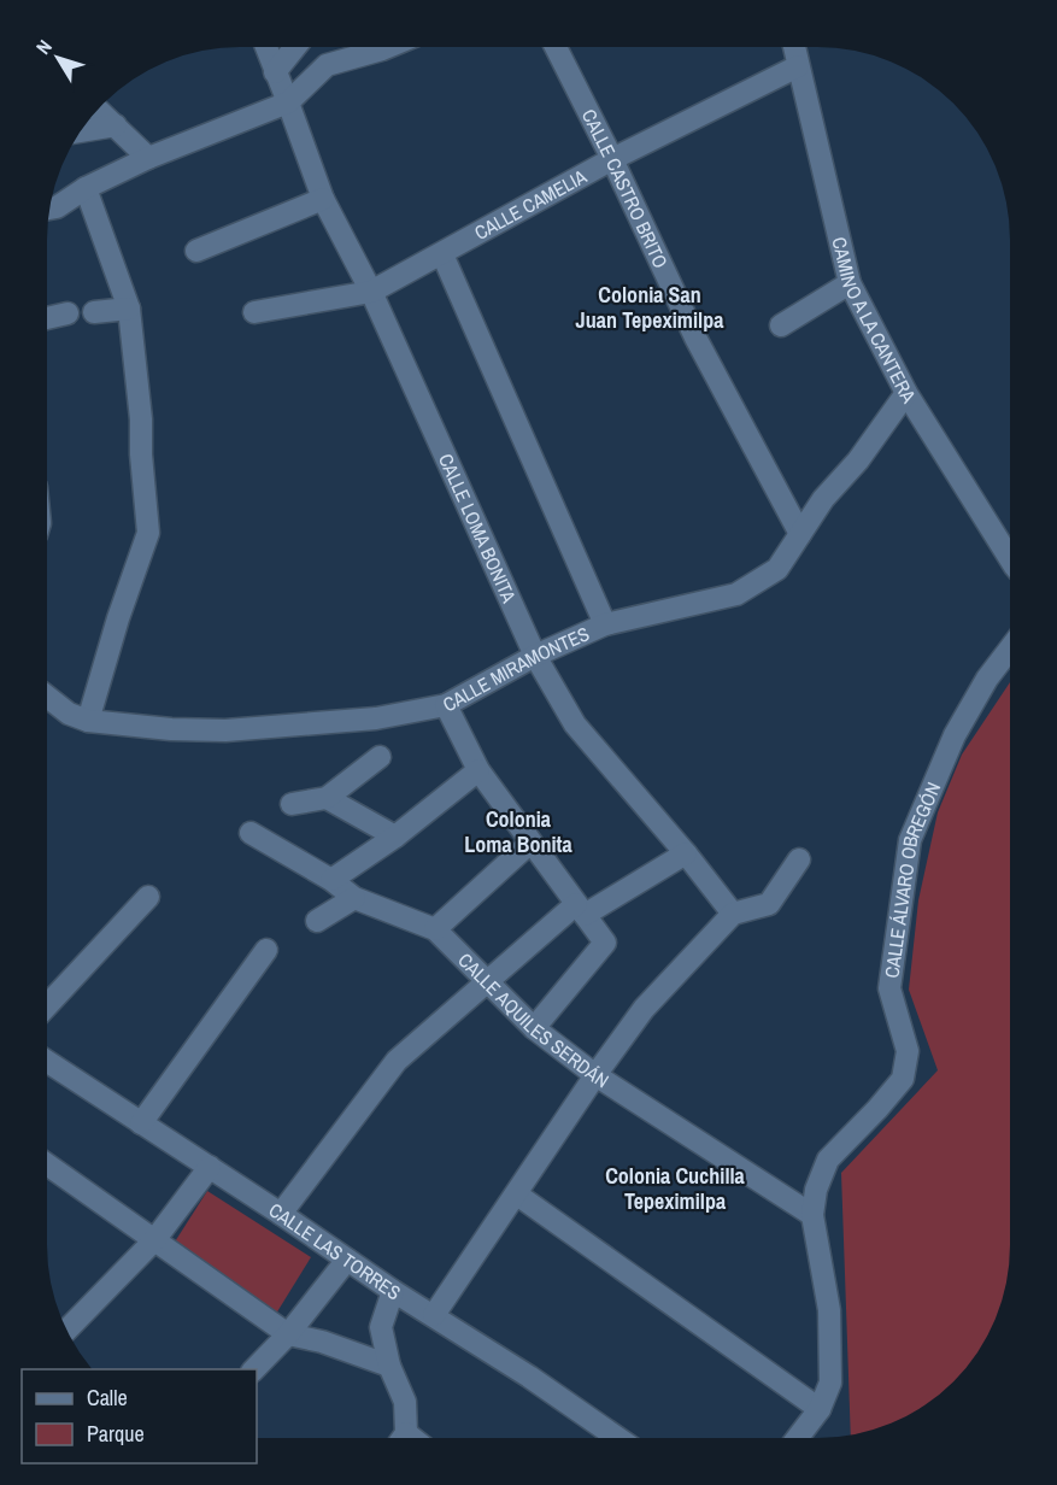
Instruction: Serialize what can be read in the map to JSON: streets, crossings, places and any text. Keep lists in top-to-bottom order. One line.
{"streets":{"street":["CALLE CASTRO BRITO","CALLE CAMELIA","CAMINO A LA CANTERA","CALLE LOMA BONITA","CALLE MIRAMONTES","CALLE ÁLVARO OBREGÓN","CALLE AQUILES SERDÁN","CALLE LAS TORRES"]},"crossings":[["CALLE CASTRO BRITO","CALLE CAMELIA"],["CALLE CASTRO BRITO","CALLE MIRAMONTES"],["CALLE CAMELIA","CAMINO A LA CANTERA"],["CALLE CAMELIA","CALLE LOMA BONITA"],["CAMINO A LA CANTERA","CALLE MIRAMONTES"],["CALLE LOMA BONITA","CALLE MIRAMONTES"],["CALLE ÁLVARO OBREGÓN","CALLE AQUILES SERDÁN"]],"districts":["Colonia San Juan Tepeximilpa","Colonia Loma Bonita","Colonia Cuchilla Tepeximilpa"],"legend":["Calle","Parque"],"north":"top left"}
